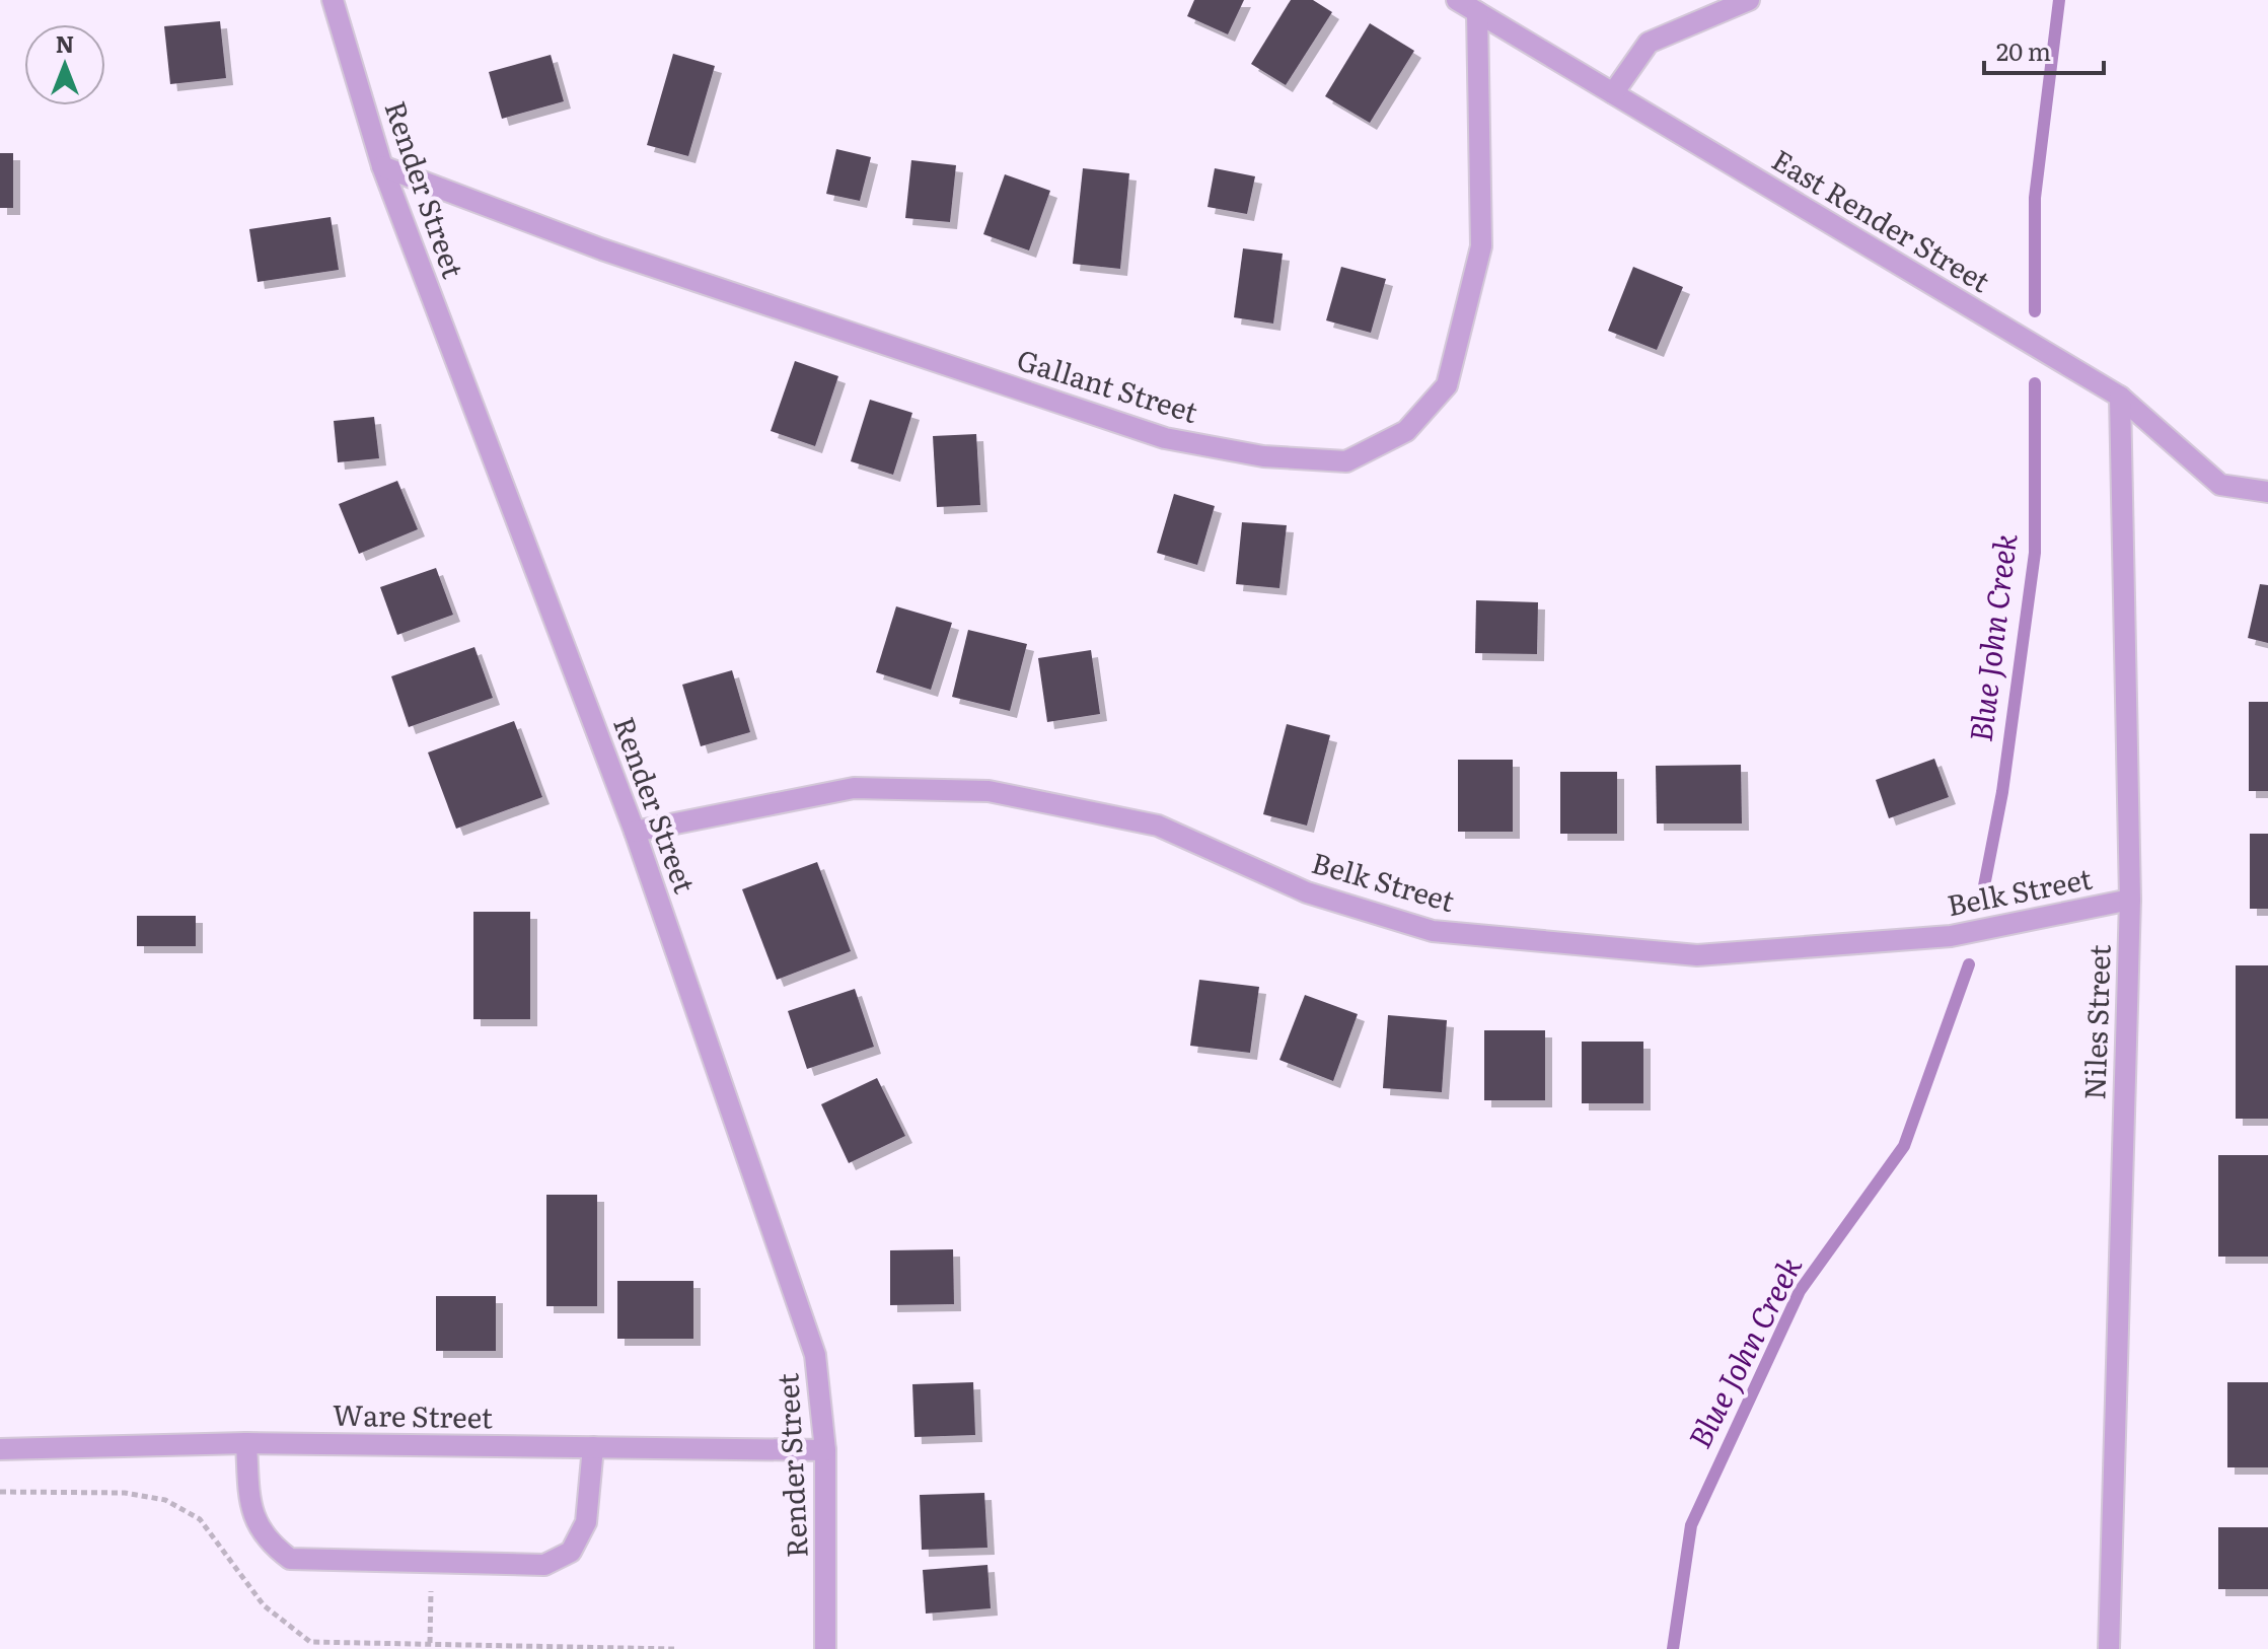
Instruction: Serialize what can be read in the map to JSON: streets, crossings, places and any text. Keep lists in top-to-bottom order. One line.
{"streets":{"street":["Render Street","East Render Street","Gallant Street","Belk Street","Niles Street","Ware Street"]},"crossings":[["Render Street","Gallant Street"],["Render Street","Belk Street"],["Render Street","Ware Street"],["East Render Street","Gallant Street"],["East Render Street","Niles Street"],["Belk Street","Niles Street"]],"water":["Blue John Creek"],"scale_bar":"20 m","north":"top"}
